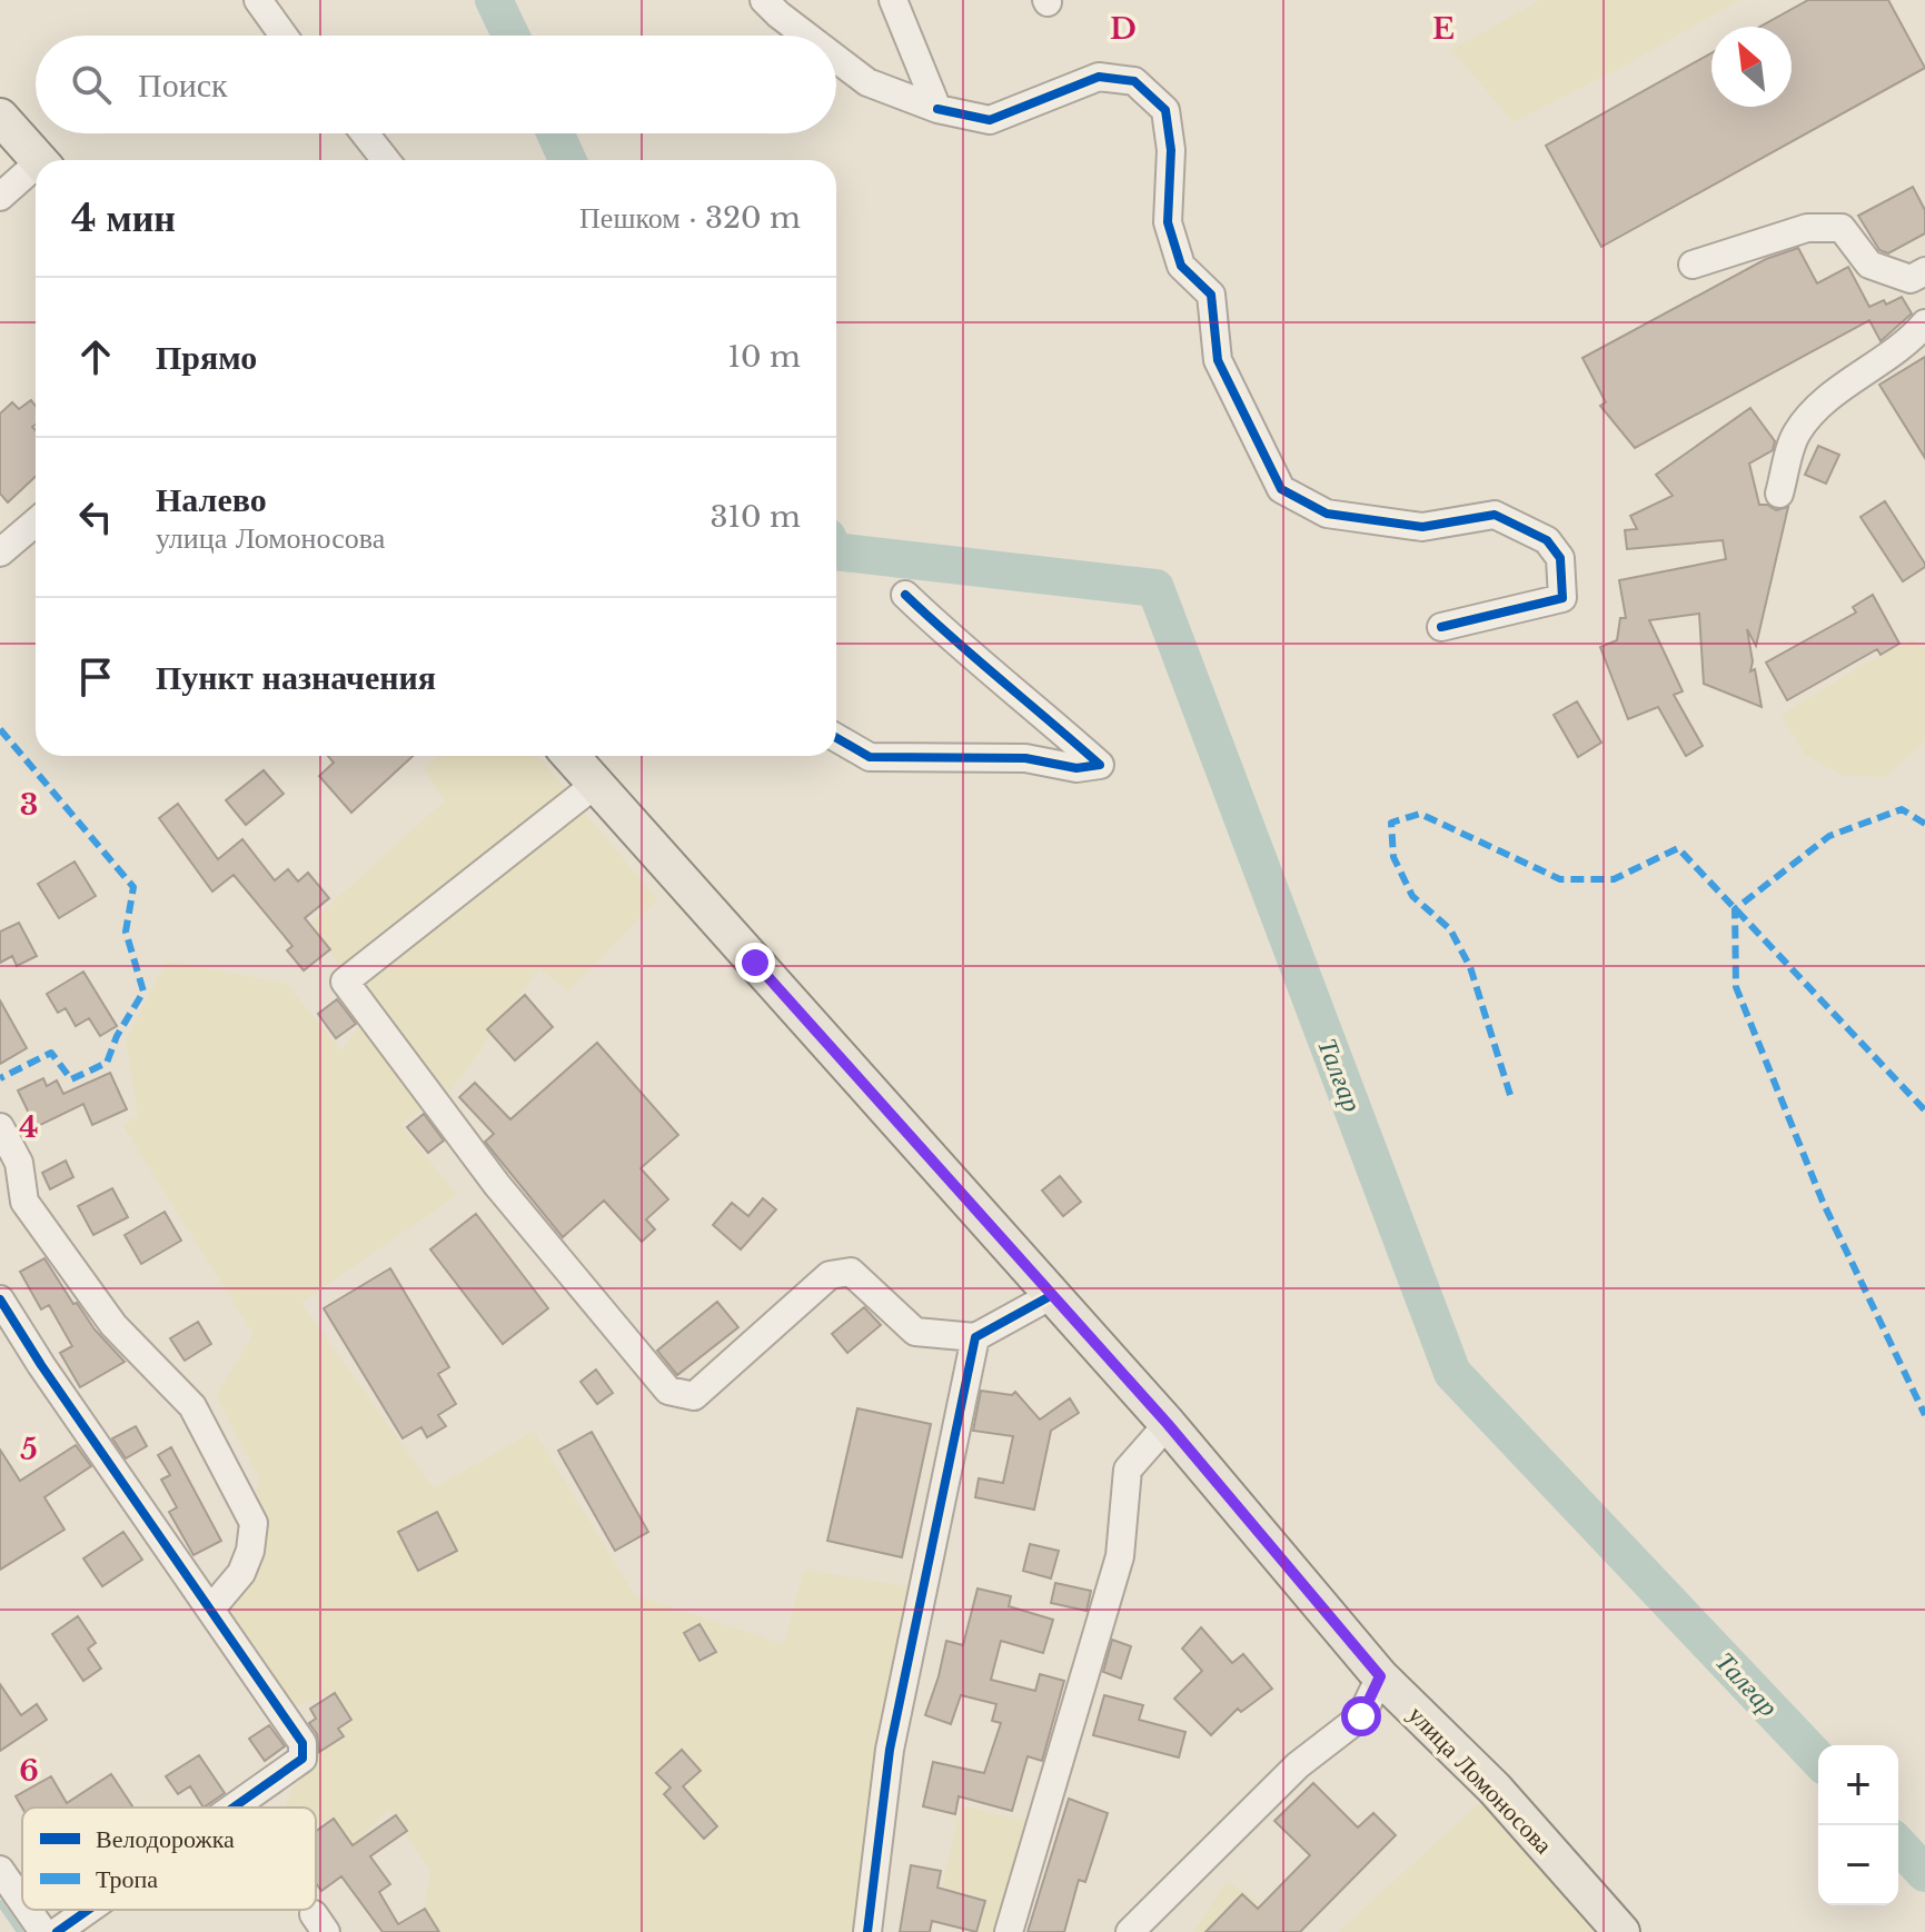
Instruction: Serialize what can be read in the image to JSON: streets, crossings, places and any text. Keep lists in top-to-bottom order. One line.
{"streets":{"main road":["улица Ломоносова"]},"water":["Талғар"],"legend":["Велодорожка","Тропа"],"north":"top left","page":{"search":"Поиск","heading":["4 мин","Пешком · 320 m"],"list":[["Прямо","10 m"],["Налево","улица Ломоносова","310 m"],"Пункт назначения"],"map_buttons":["+","−"]},"grid":{"columns":["D","E"],"rows":["3","4","5","6"]}}
